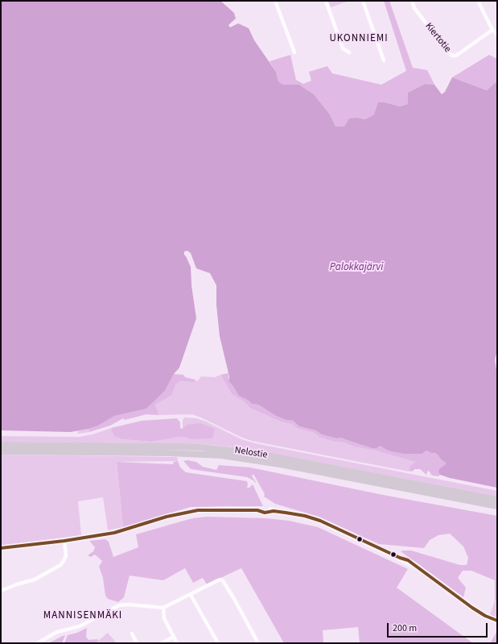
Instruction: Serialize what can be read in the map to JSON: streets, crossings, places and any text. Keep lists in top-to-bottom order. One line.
{"streets":{"highway":["Nelostie"],"street":["Kiertotie"]},"districts":["UKONNIEMI","MANNISENMÄKI"],"water":["Palokkajärvi"],"scale_bar":"200 m"}
